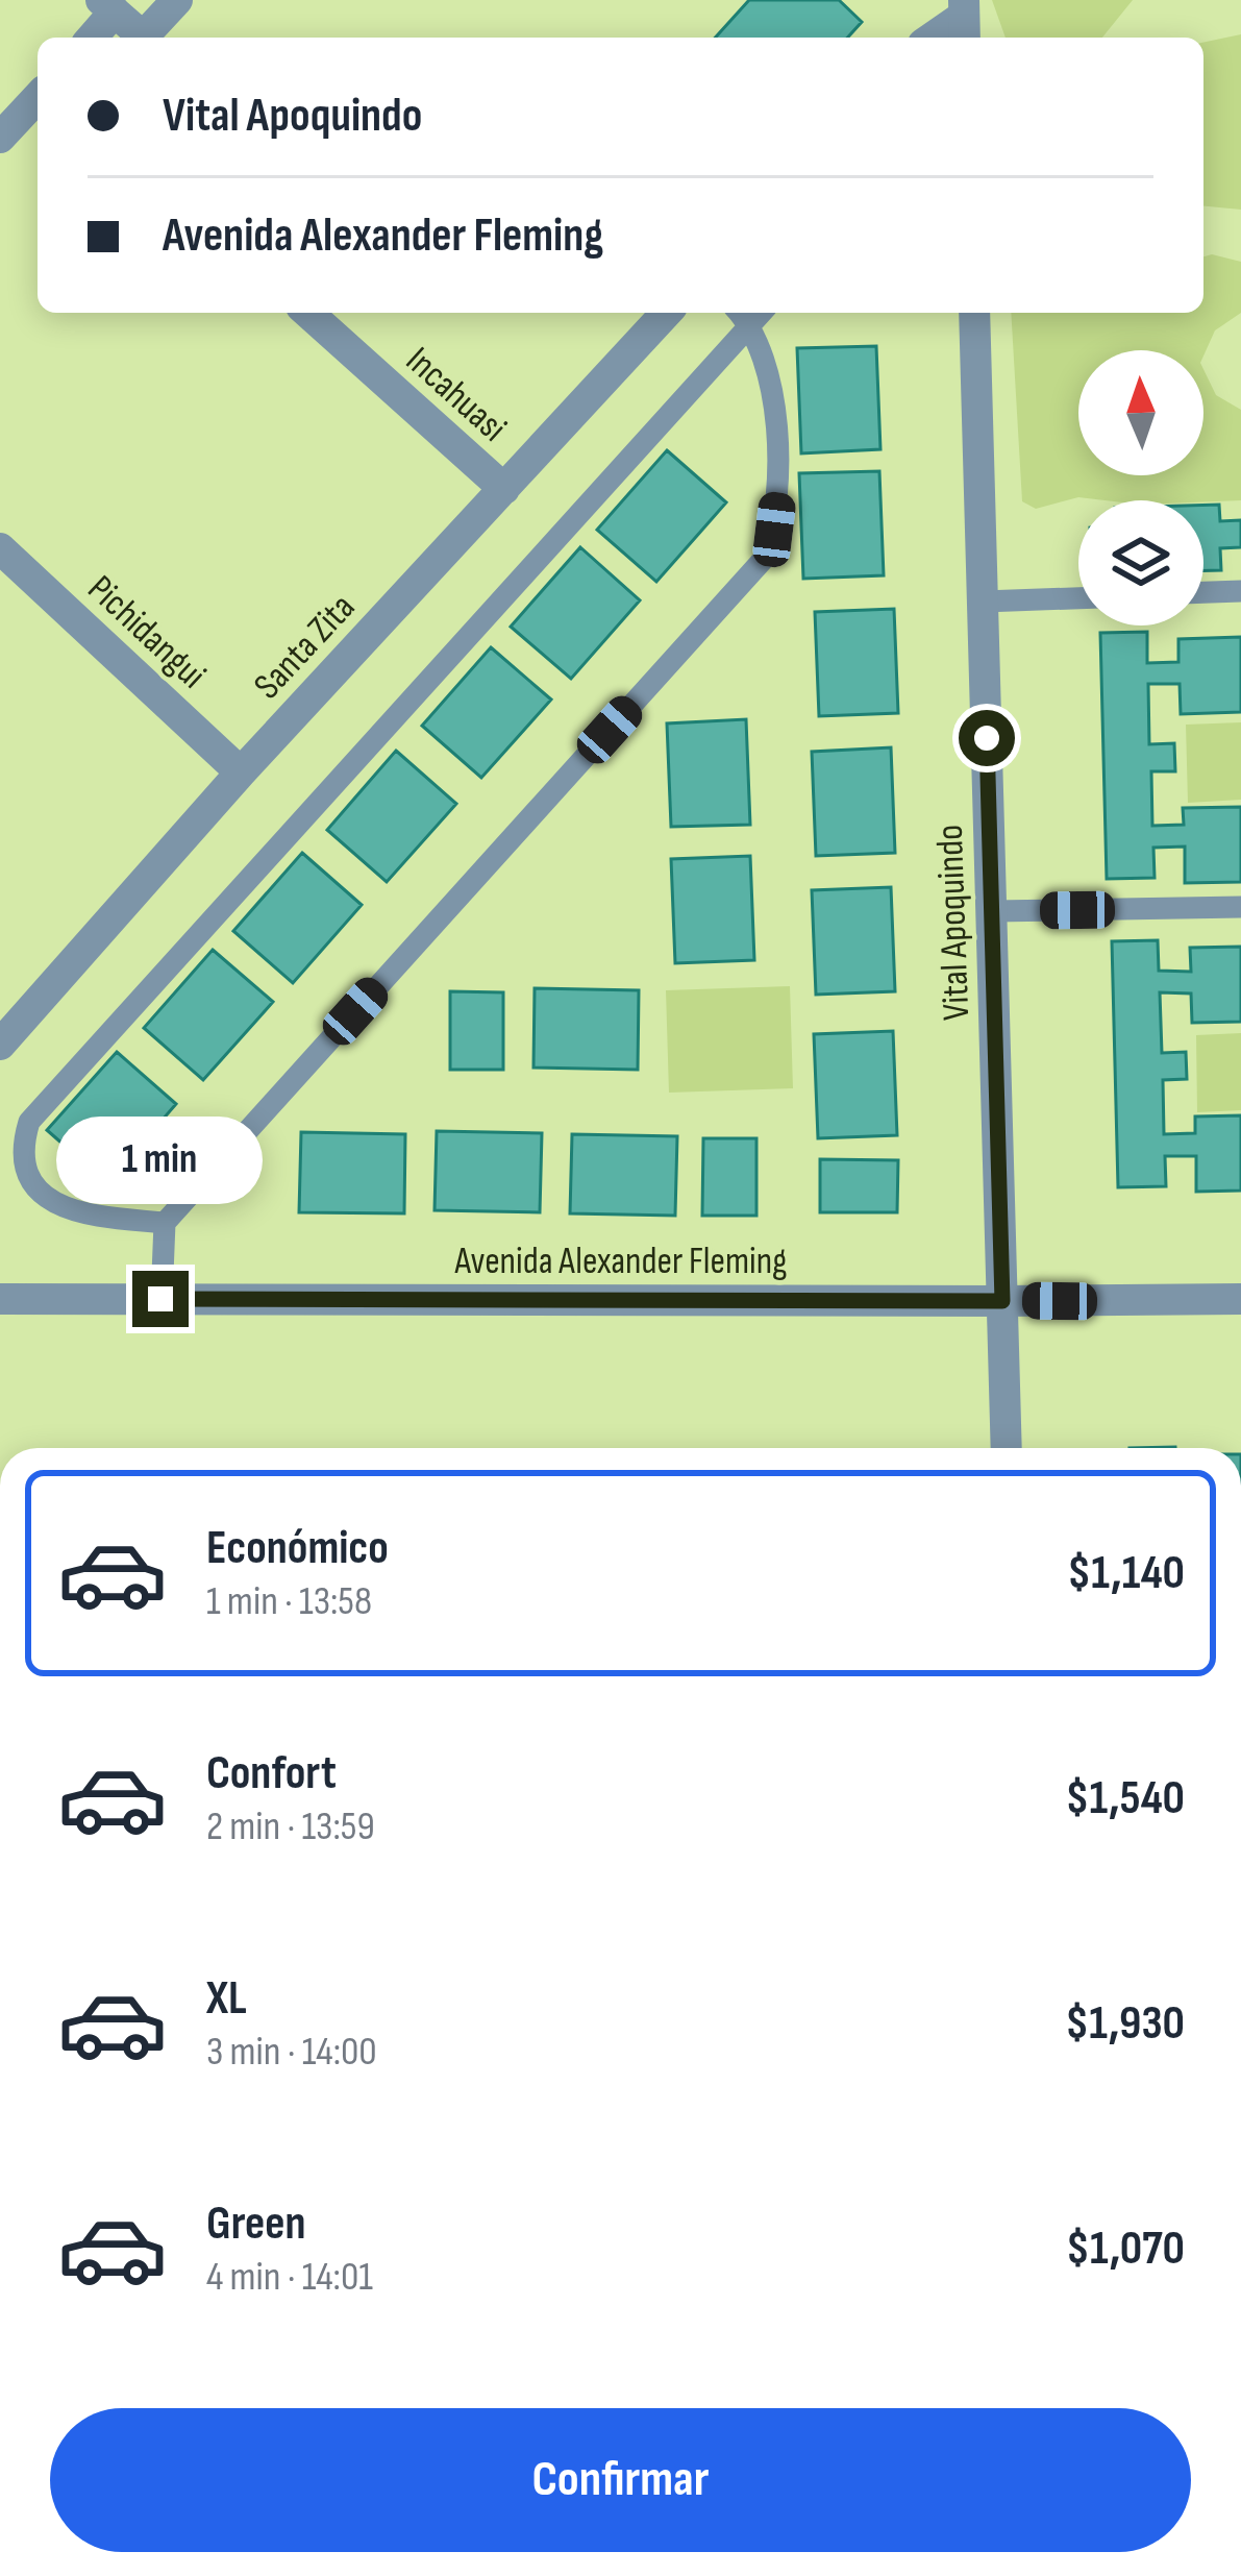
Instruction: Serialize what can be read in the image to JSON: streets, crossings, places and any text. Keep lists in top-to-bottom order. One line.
{"streets":{"street":["Incahuasi","Pichidangui","Santa Zita","Vital Apoquindo","Avenida Alexander Fleming"]},"crossings":[["Incahuasi","Santa Zita"],["Pichidangui","Santa Zita"],["Vital Apoquindo","Avenida Alexander Fleming"]],"north":"top","page":{"banner":["Vital Apoquindo","Avenida Alexander Fleming"],"bubble":"1 min","list":[{"name":"Económico","note":"1 min · 13:58","value":"$1,140"},{"name":"Confort","note":"2 min · 13:59","value":"$1,540"},{"name":"XL","note":"3 min · 14:00","value":"$1,930"},{"name":"Green","note":"4 min · 14:01","value":"$1,070"}],"buttons":"Confirmar"}}
